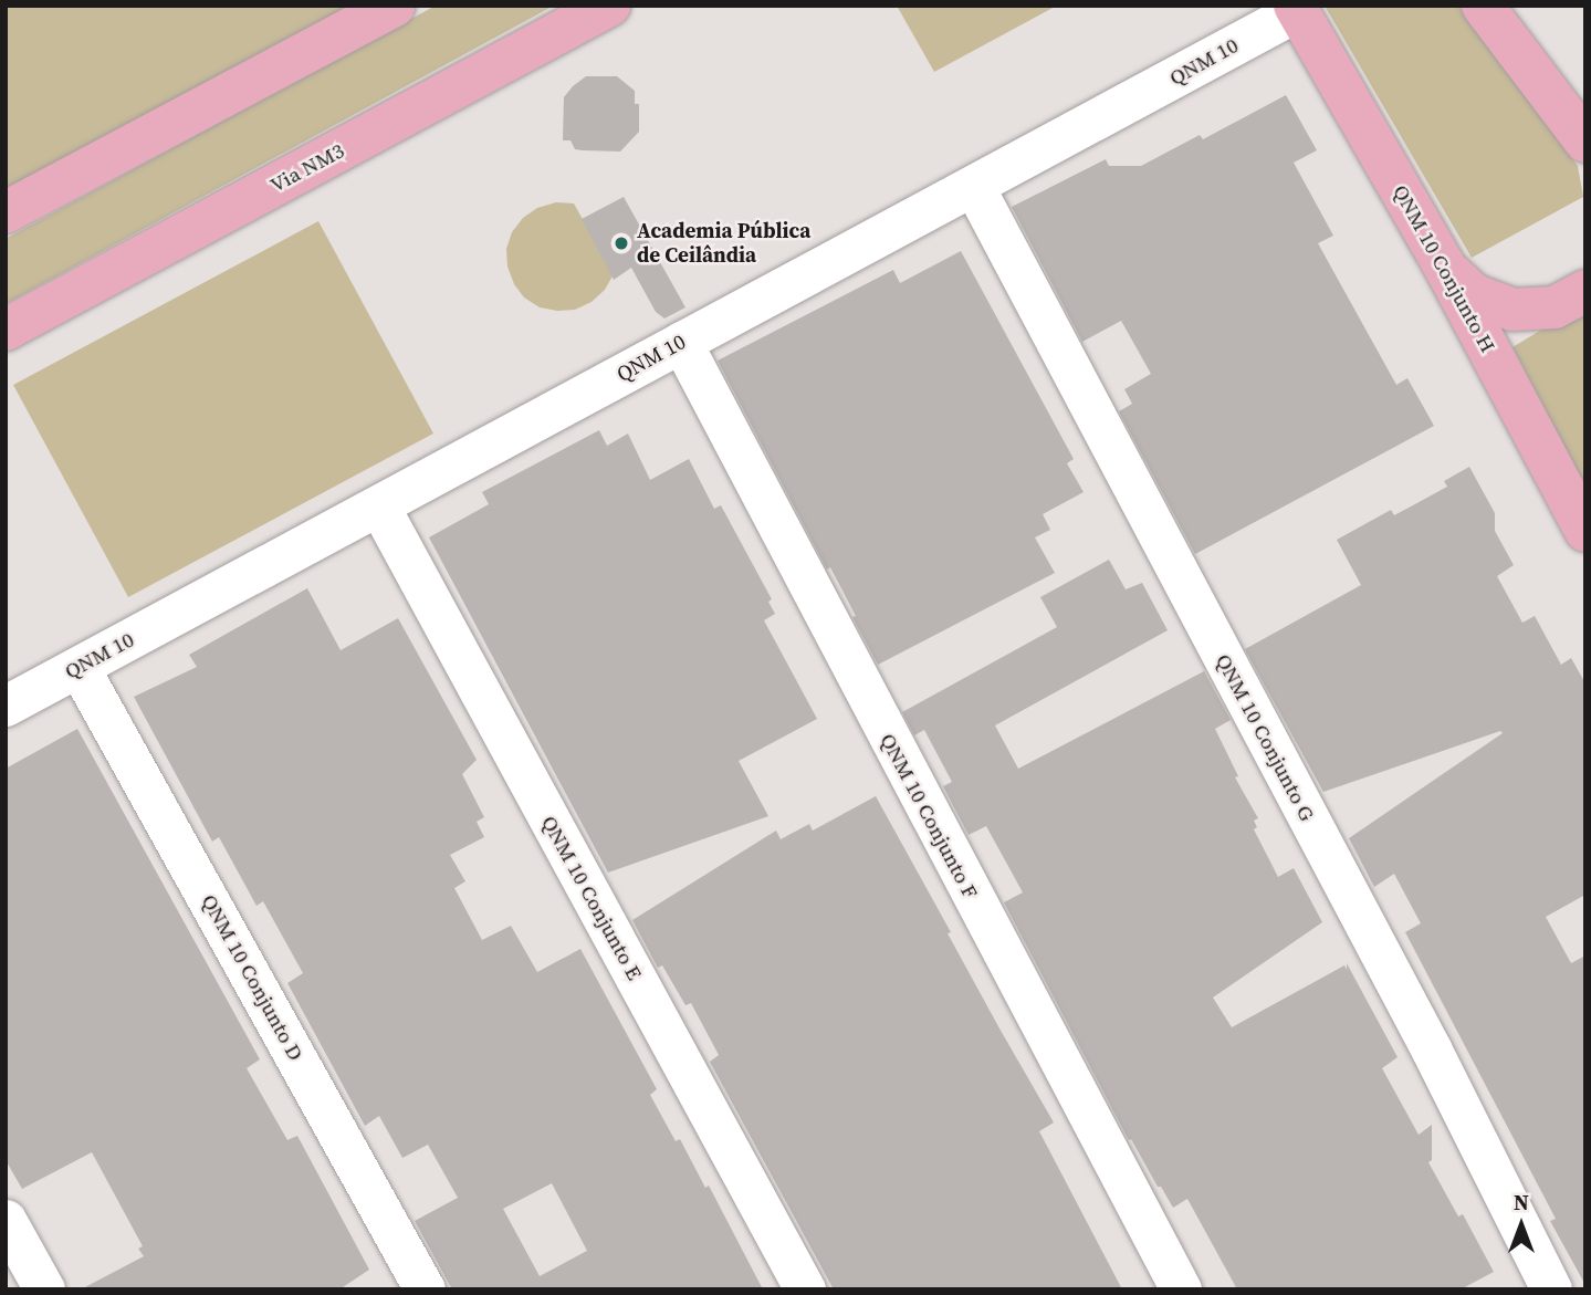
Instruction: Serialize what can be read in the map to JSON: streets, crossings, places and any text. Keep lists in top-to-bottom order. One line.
{"streets":{"main road":["Via NM3","QNM 10 Conjunto H"],"street":["QNM 10","QNM 10 Conjunto G","QNM 10 Conjunto F","QNM 10 Conjunto E","QNM 10 Conjunto D"]},"crossings":[["QNM 10","QNM 10 Conjunto H"],["QNM 10","QNM 10 Conjunto G"],["QNM 10","QNM 10 Conjunto F"],["QNM 10","QNM 10 Conjunto E"],["QNM 10","QNM 10 Conjunto D"]],"places":["Academia Pública de Ceilândia"],"north":"top"}
